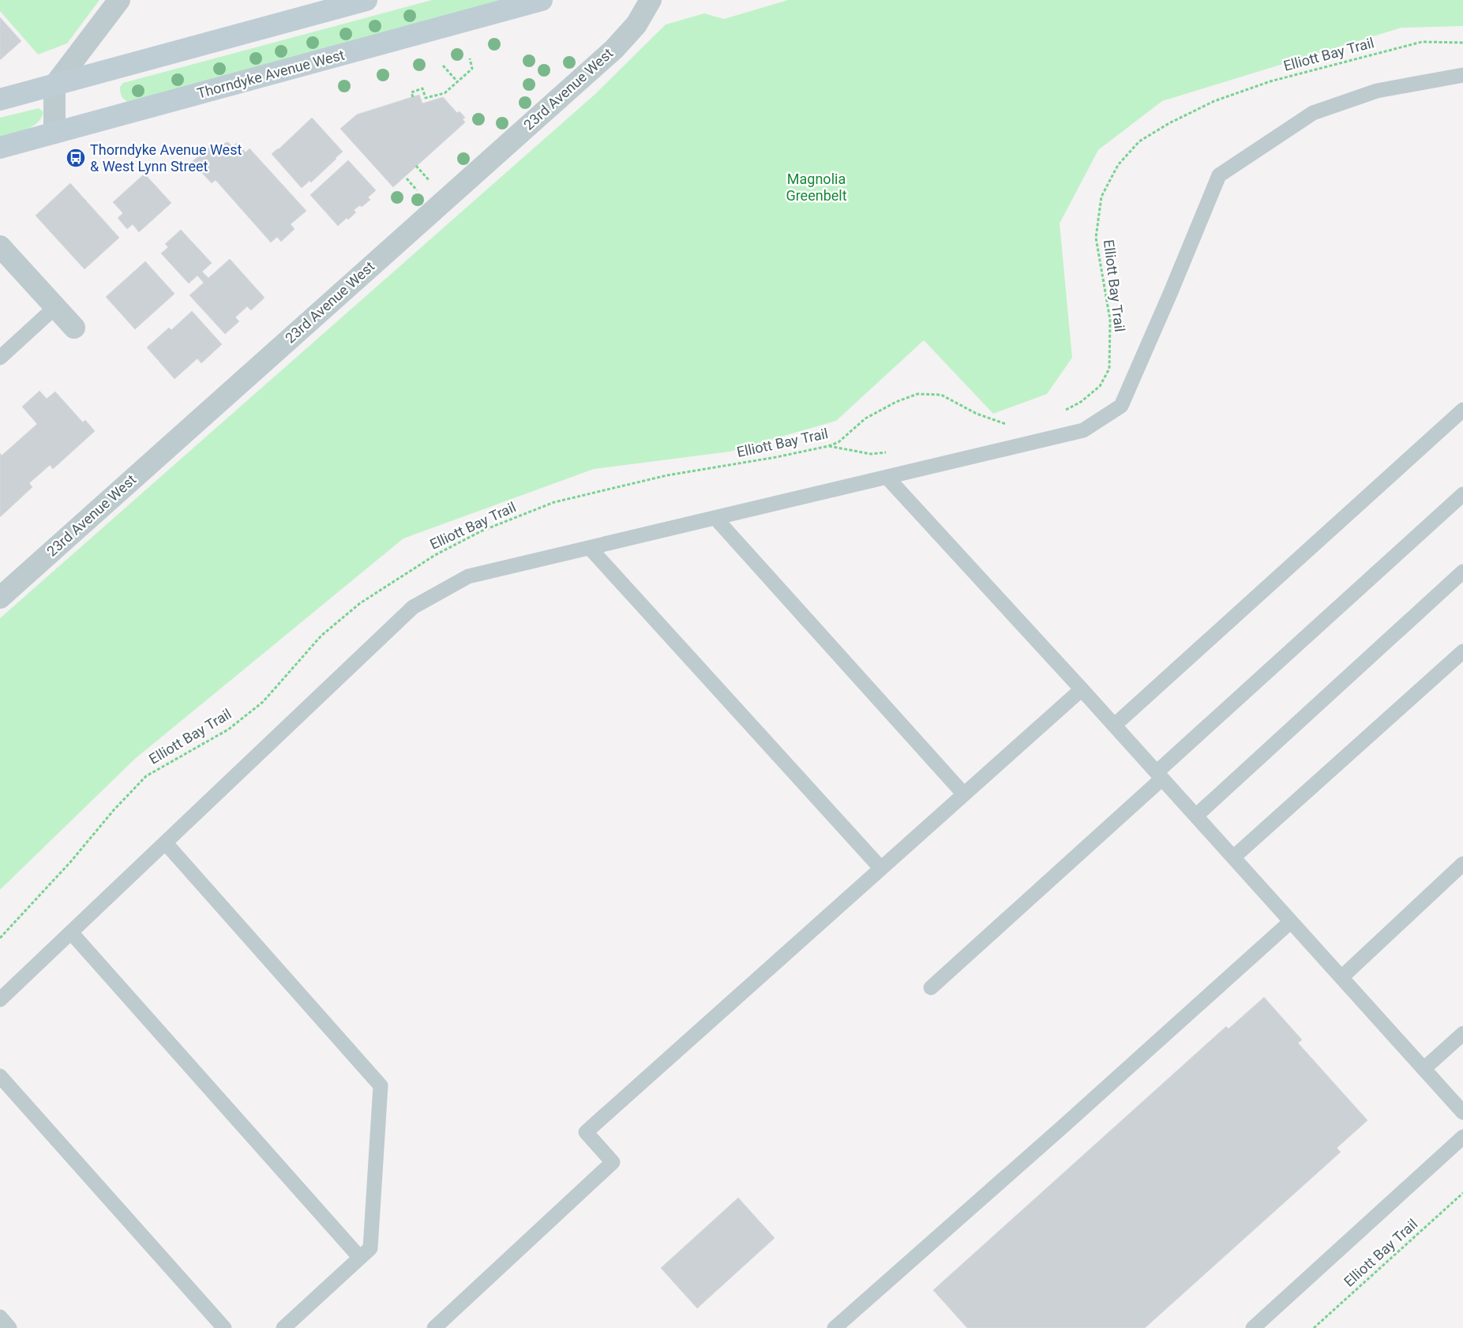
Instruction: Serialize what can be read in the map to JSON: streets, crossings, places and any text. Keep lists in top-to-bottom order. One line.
{"streets":{"main road":["Thorndyke Avenue West"],"street":["23rd Avenue West"],"path":["Elliott Bay Trail"]},"parks":["Magnolia Greenbelt"],"places":{"bus stop":["Thorndyke Avenue West & West Lynn Street"]}}
